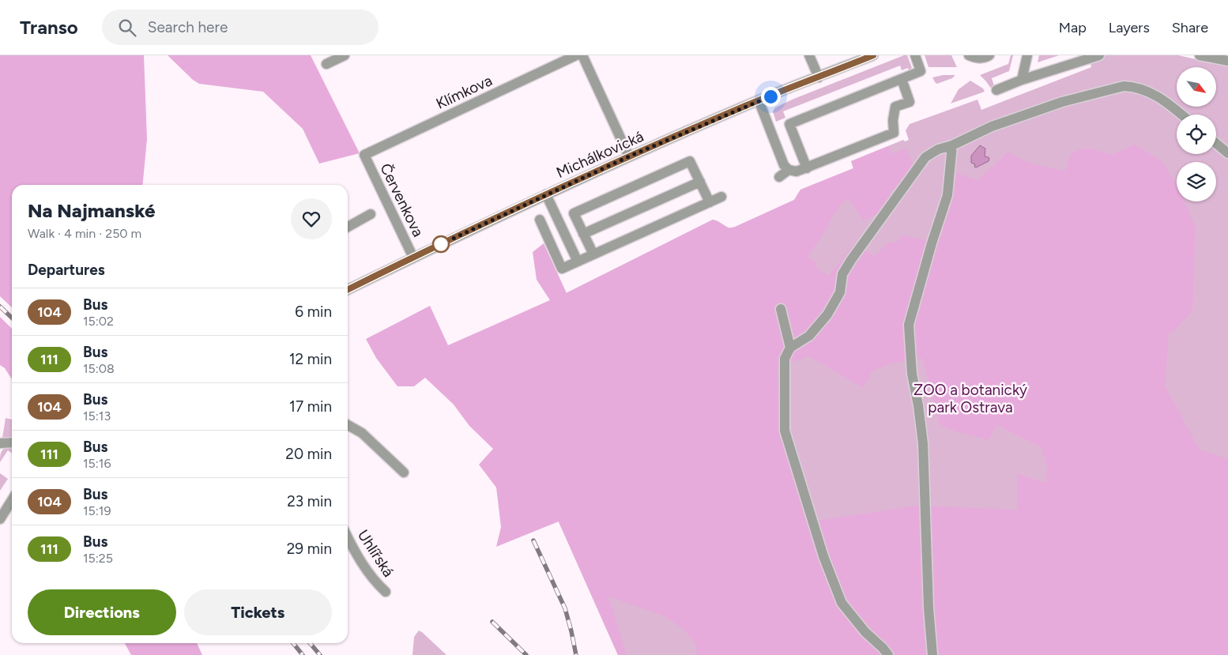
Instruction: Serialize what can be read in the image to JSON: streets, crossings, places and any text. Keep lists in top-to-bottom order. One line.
{"streets":{"street":["Klímkova","Michálkovická","Červenkova","Uhlířská"]},"crossings":[["Klímkova","Červenkova"],["Michálkovická","Červenkova"]],"parks":["ZOO a botanický park Ostrava"],"lines":["bus line 104"],"north":"bottom right","page":{"header":"Transo","search":"Search here","nav":["Map","Layers","Share"],"heading":[["Na Najmanské","Walk · 4 min · 250 m"],"Departures"],"list":[{"mark":"104","name":"Bus","note":"15:02","value":"6 min"},{"mark":"111","name":"Bus","note":"15:08","value":"12 min"},{"mark":"104","name":"Bus","note":"15:13","value":"17 min"},{"mark":"111","name":"Bus","note":"15:16","value":"20 min"},{"mark":"104","name":"Bus","note":"15:19","value":"23 min"},{"mark":"111","name":"Bus","note":"15:25","value":"29 min"}],"buttons":["Directions","Tickets"]}}
